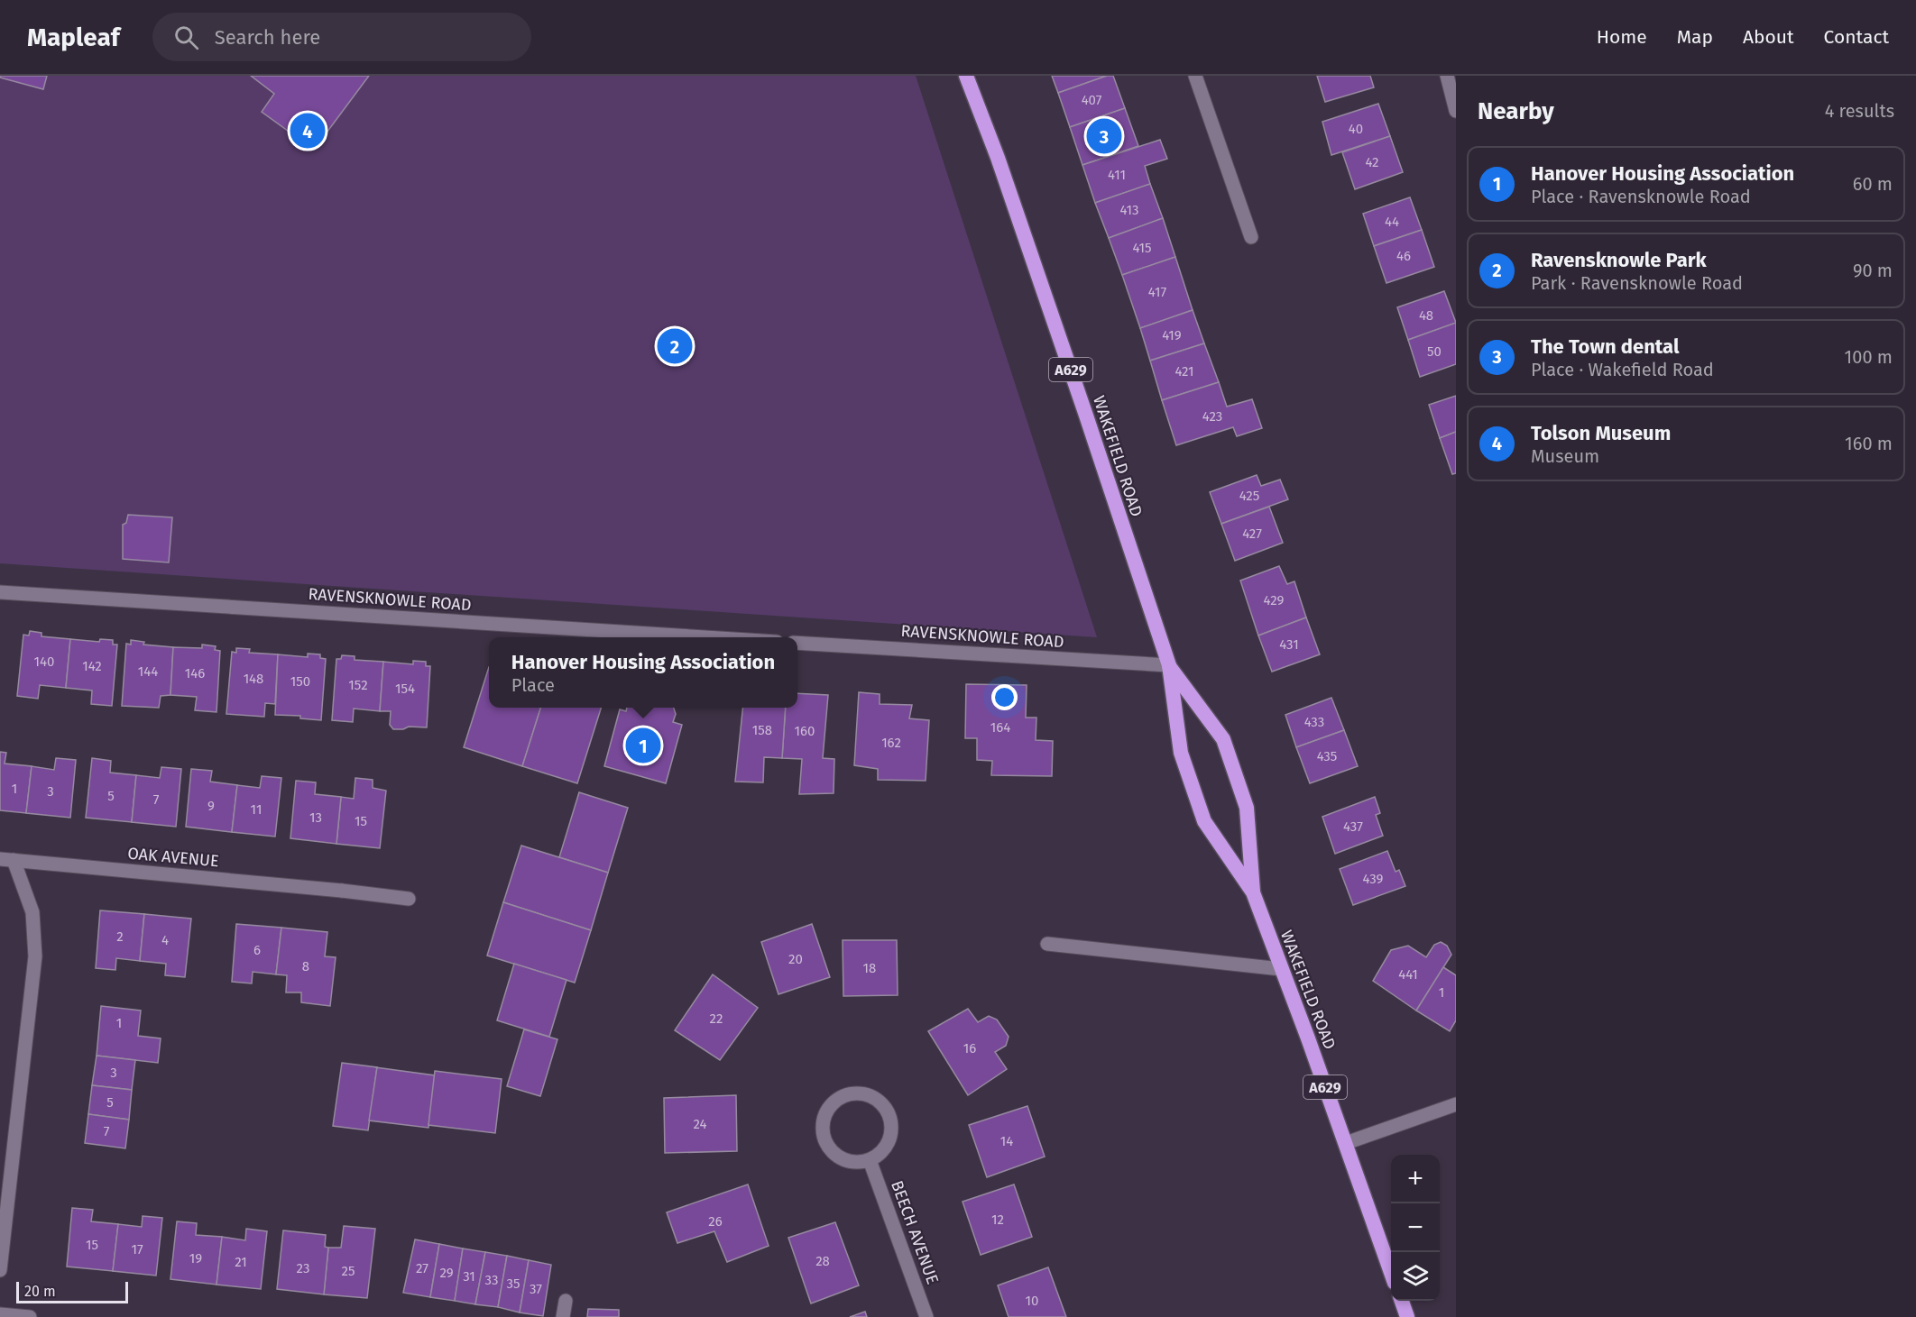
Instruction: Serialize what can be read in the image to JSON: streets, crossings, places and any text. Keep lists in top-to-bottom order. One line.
{"streets":{"highway":["A629","WAKEFIELD ROAD"],"street":["RAVENSKNOWLE ROAD","OAK AVENUE","BEECH AVENUE"]},"crossings":[["WAKEFIELD ROAD","RAVENSKNOWLE ROAD"]],"house_numbers":["407","40","42","411","413","44","415","46","417","48","419","50","421","423","425","427","429","431","140","142","144","146","148","150","152","154","433","164","158","160","162","435","1","3","5","7","9","11","13","15","437","439","2","4","6","20","8","18","441","1","22","1","16","3","5","24","7","14","12","26","15","17","19","28","21","23","27","25","29","31","33","35","37","10"],"scale_bar":"20 m","page":{"header":"Mapleaf","search":"Search here","nav":["Home","Map","About","Contact"],"heading":["Nearby","4 results"],"pins":["4","3","2","1"],"list":[{"mark":"1","name":"Hanover Housing Association","note":"Place · Ravensknowle Road","value":"60 m"},{"mark":"2","name":"Ravensknowle Park","note":"Park · Ravensknowle Road","value":"90 m"},{"mark":"3","name":"The Town dental","note":"Place · Wakefield Road","value":"100 m"},{"mark":"4","name":"Tolson Museum","note":"Museum","value":"160 m"}],"popup":["Hanover Housing Association","Place"],"map_buttons":["+","−"],"scale":"20 m"}}
